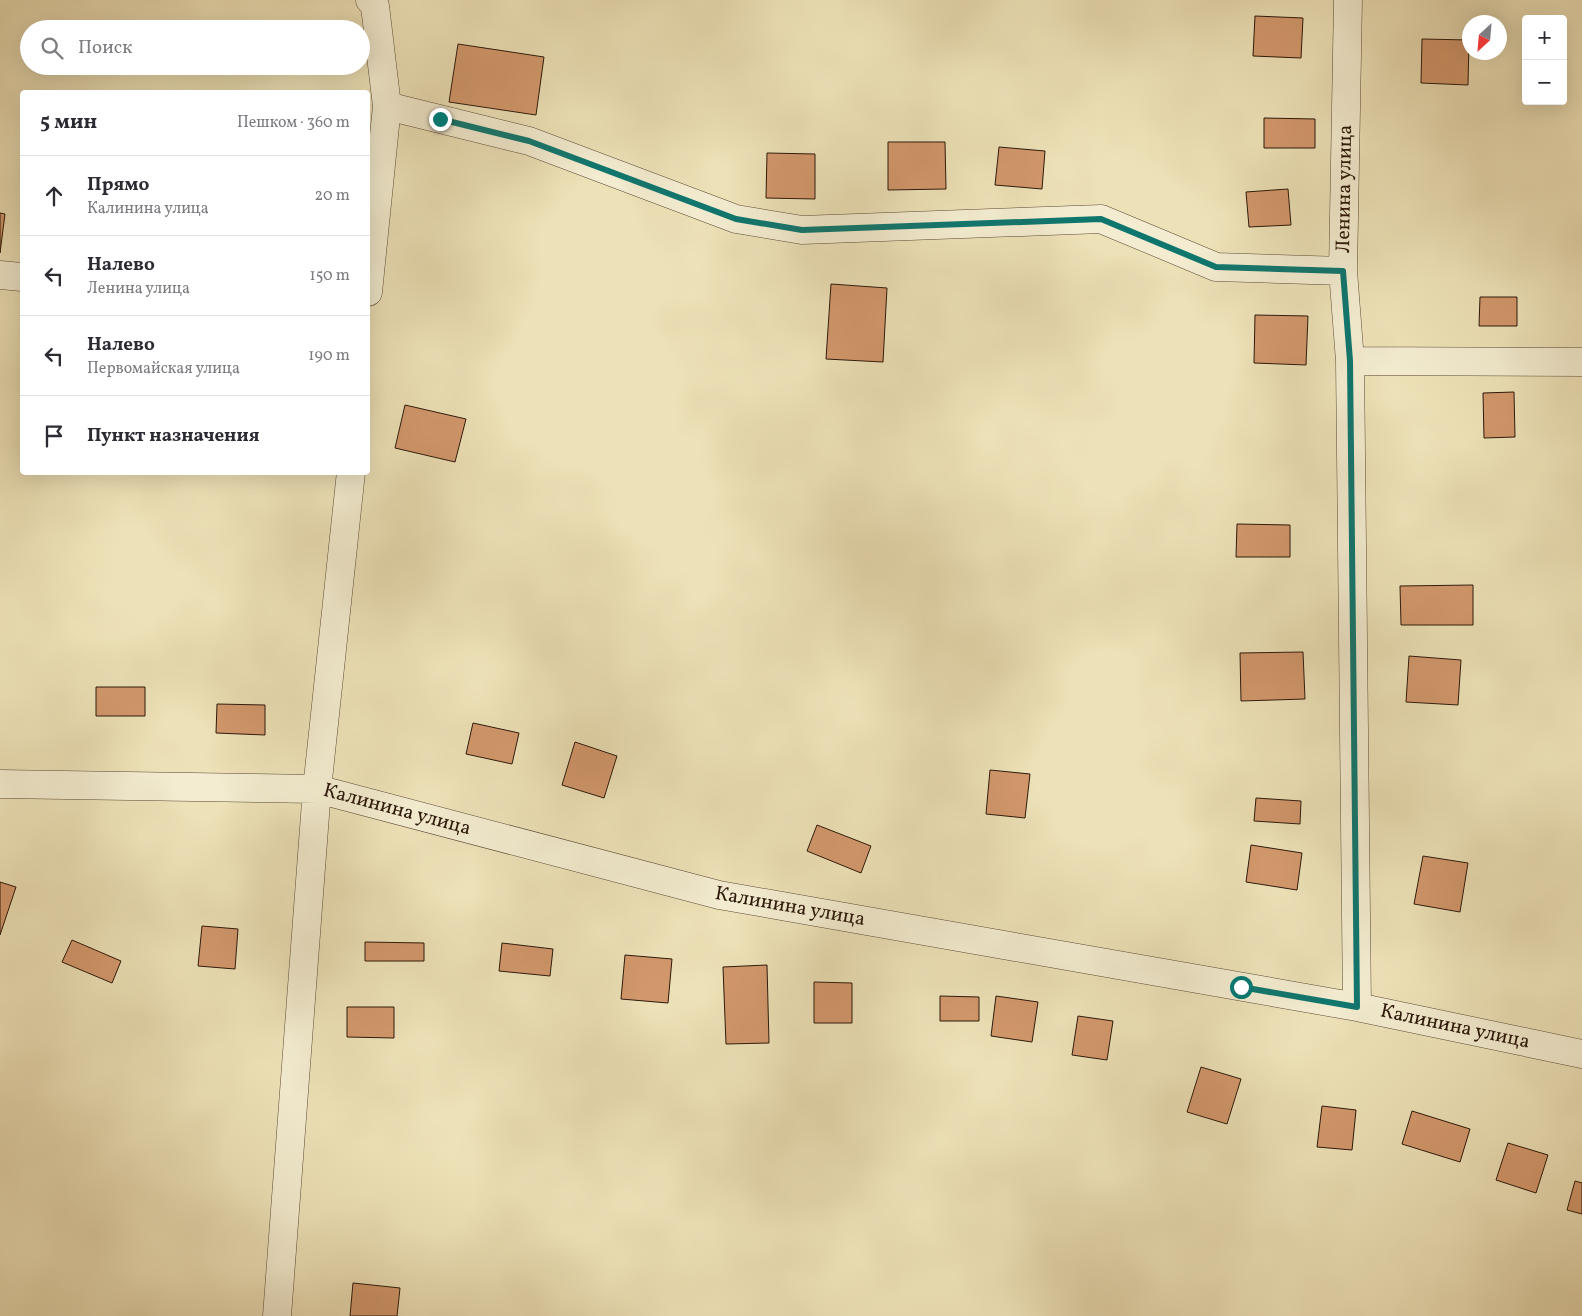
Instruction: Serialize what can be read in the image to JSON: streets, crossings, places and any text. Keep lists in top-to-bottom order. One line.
{"streets":{"street":["Ленина улица","Калинина улица"]},"crossings":[["Ленина улица","Калинина улица"]],"north":"bottom left","page":{"map_buttons":["+","−"],"search":"Поиск","heading":["5 мин","Пешком · 360 m"],"list":[["Прямо","Калинина улица","20 m"],["Налево","Ленина улица","150 m"],["Налево","Первомайская улица","190 m"],"Пункт назначения"]}}
